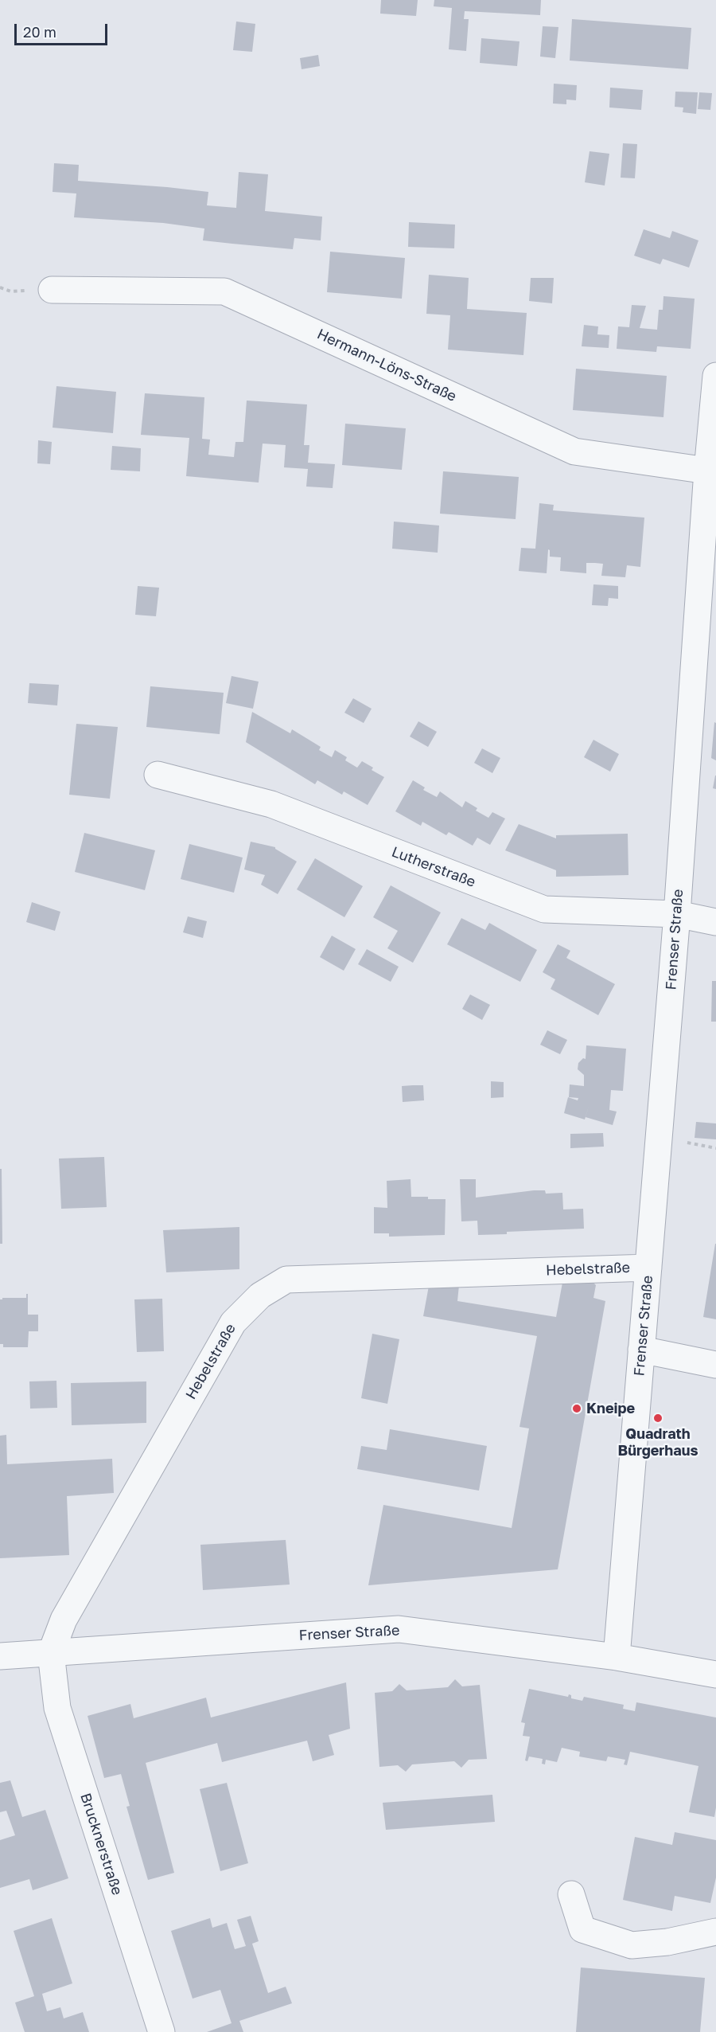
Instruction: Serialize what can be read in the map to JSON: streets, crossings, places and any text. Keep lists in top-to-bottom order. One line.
{"streets":{"street":["Hermann-Löns-Straße","Lutherstraße","Frenser Straße","Hebelstraße","Brucknerstraße"]},"crossings":[["Hermann-Löns-Straße","Frenser Straße"],["Lutherstraße","Frenser Straße"],["Frenser Straße","Hebelstraße"],["Frenser Straße","Brucknerstraße"],["Hebelstraße","Brucknerstraße"]],"places":["Kneipe","Quadrath Bürgerhaus"],"scale_bar":"20 m"}
